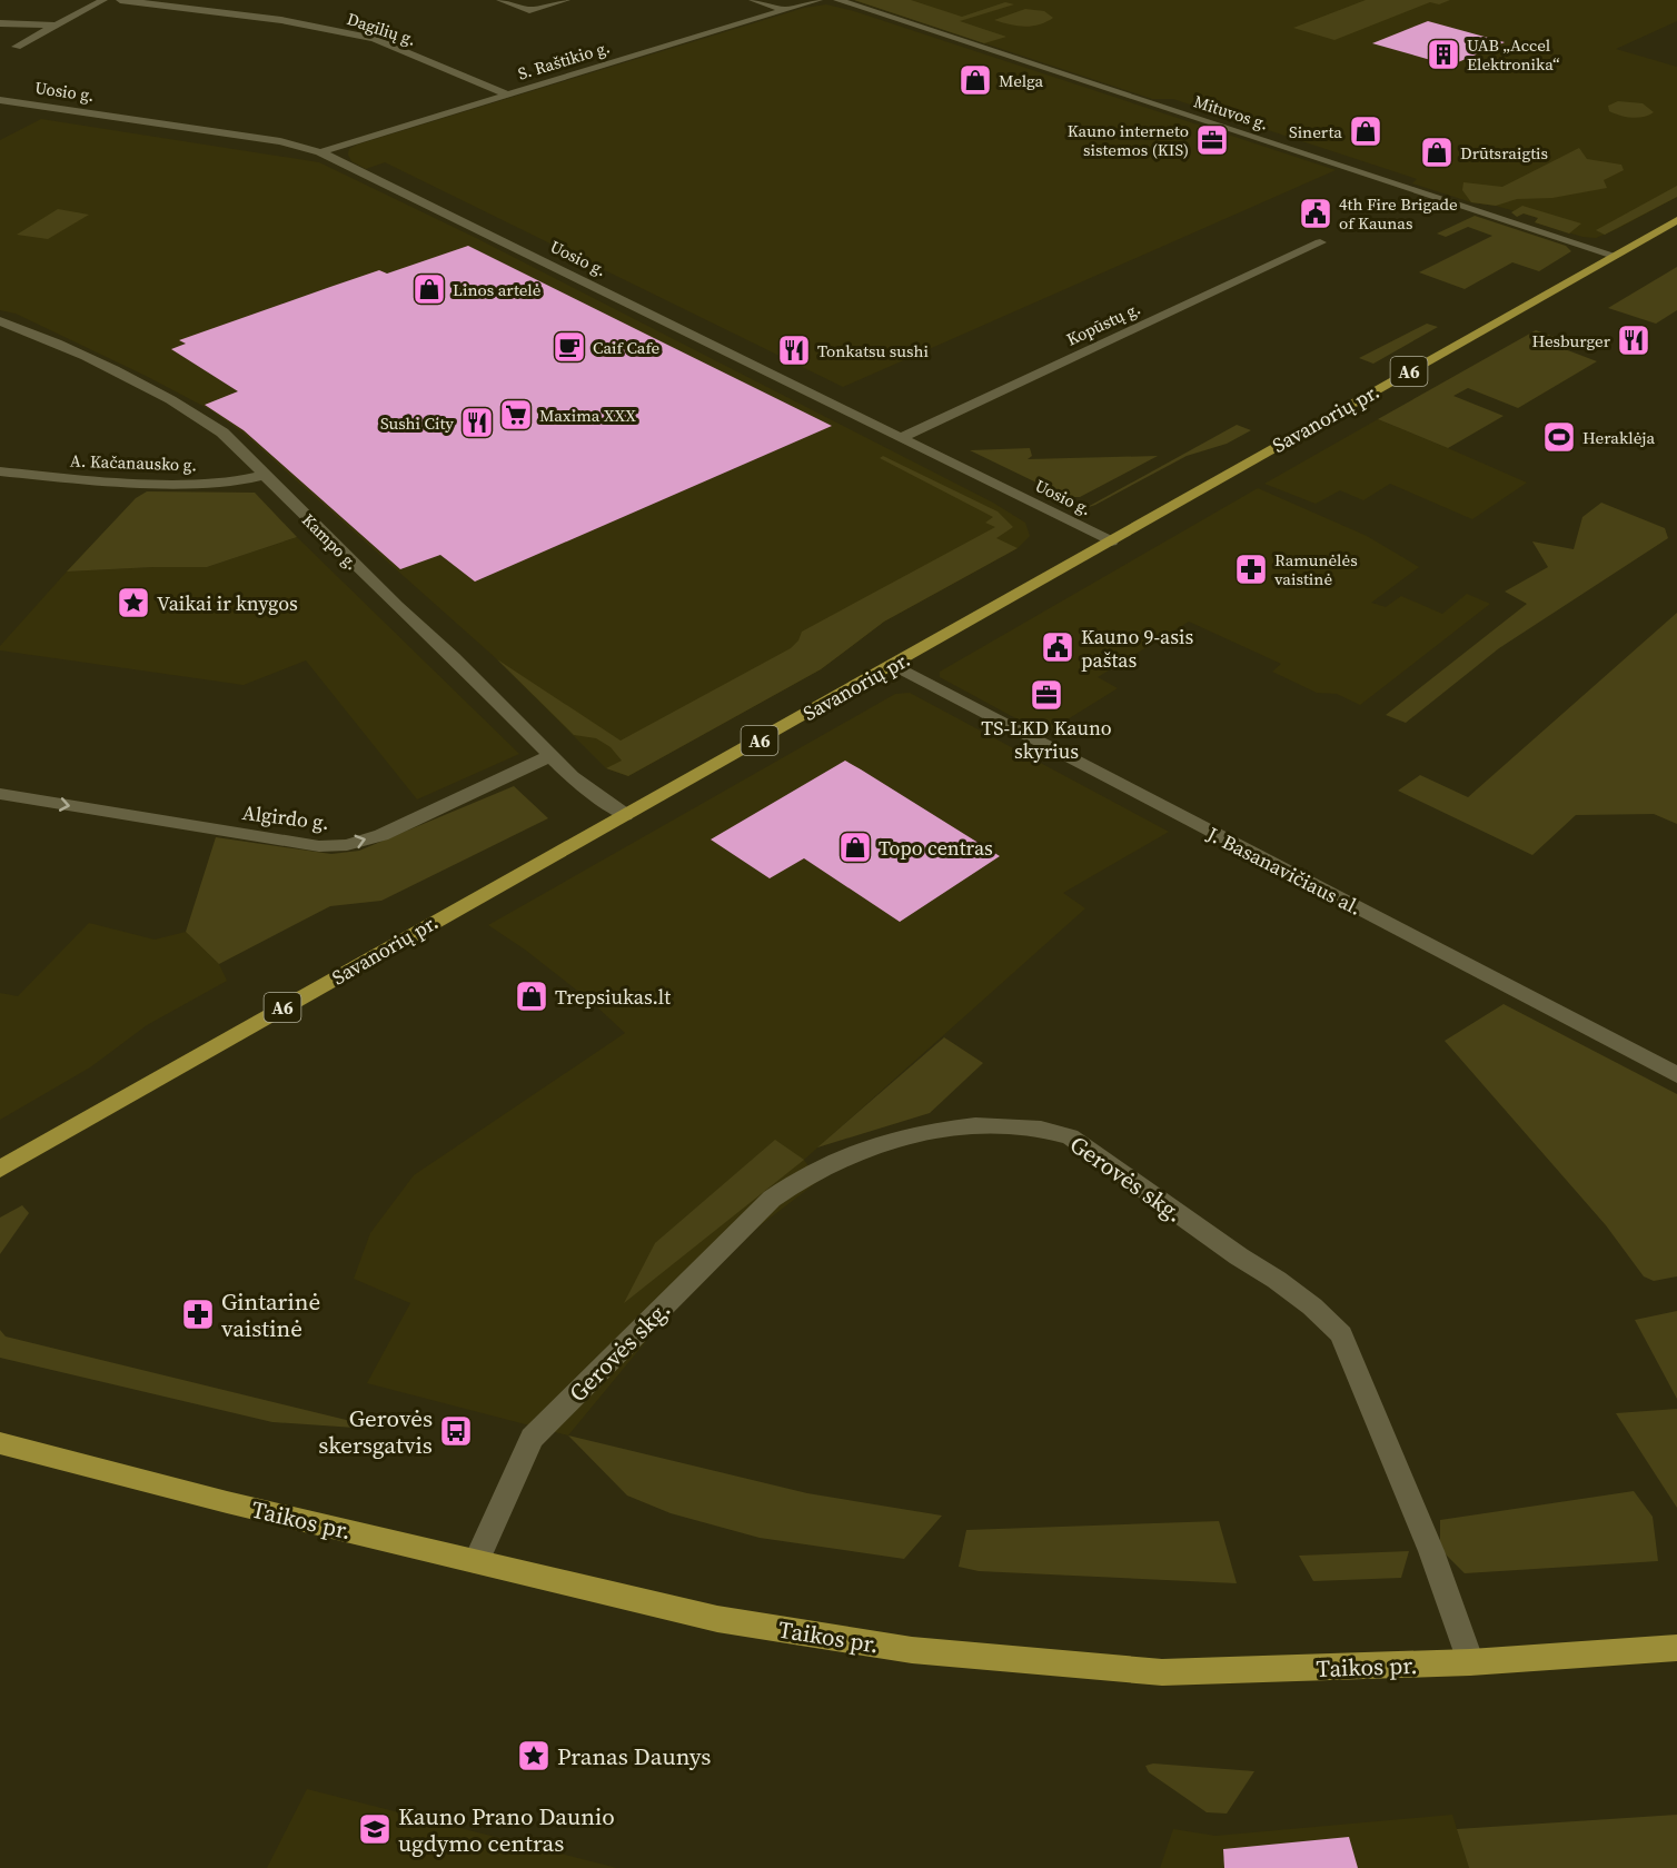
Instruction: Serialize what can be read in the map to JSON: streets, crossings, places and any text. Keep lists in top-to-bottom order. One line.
{"streets":{"main road":["A6","Savanorių pr.","Taikos pr."],"street":["Dagilių g.","S. Raštikio g.","Uosio g.","Mituvos g.","Kopūstų g.","A. Kačanausko g.","Kampo g.","Algirdo g.","J. Basanavičiaus al.","Gerovės skg."]},"crossings":[["Dagilių g.","S. Raštikio g."],["S. Raštikio g.","Uosio g."],["Uosio g.","Kopūstų g."],["Uosio g.","Savanorių pr."],["Mituvos g.","Savanorių pr."],["Savanorių pr.","Kampo g."],["Savanorių pr.","J. Basanavičiaus al."],["A. Kačanausko g.","Kampo g."],["Kampo g.","Algirdo g."],["Gerovės skg.","Taikos pr."]],"one_way":["Algirdo g."],"places":{"building":["UAB „Accel Elektronika“"],"shop":["Melga","Sinerta","Drūtsraigtis","Linos artelė","Topo centras","Trepsiukas.lt"],"office":["Kauno interneto sistemos (KIS)","TS-LKD Kauno skyrius"],"public building":["4th Fire Brigade of Kaunas","Kauno 9-asis paštas"],"restaurant":["Hesburger","Tonkatsu sushi","Sushi City"],"cafe":["Caif Cafe"],"supermarket":["Maxima XXX"],"sports":["Heraklėja"],"pharmacy":["Ramunėlės vaistinė","Gintarinė vaistinė"],"place":["Vaikai ir knygos","Pranas Daunys"],"bus stop":["Gerovės skersgatvis"],"school or university":["Kauno Prano Daunio ugdymo centras"]}}
